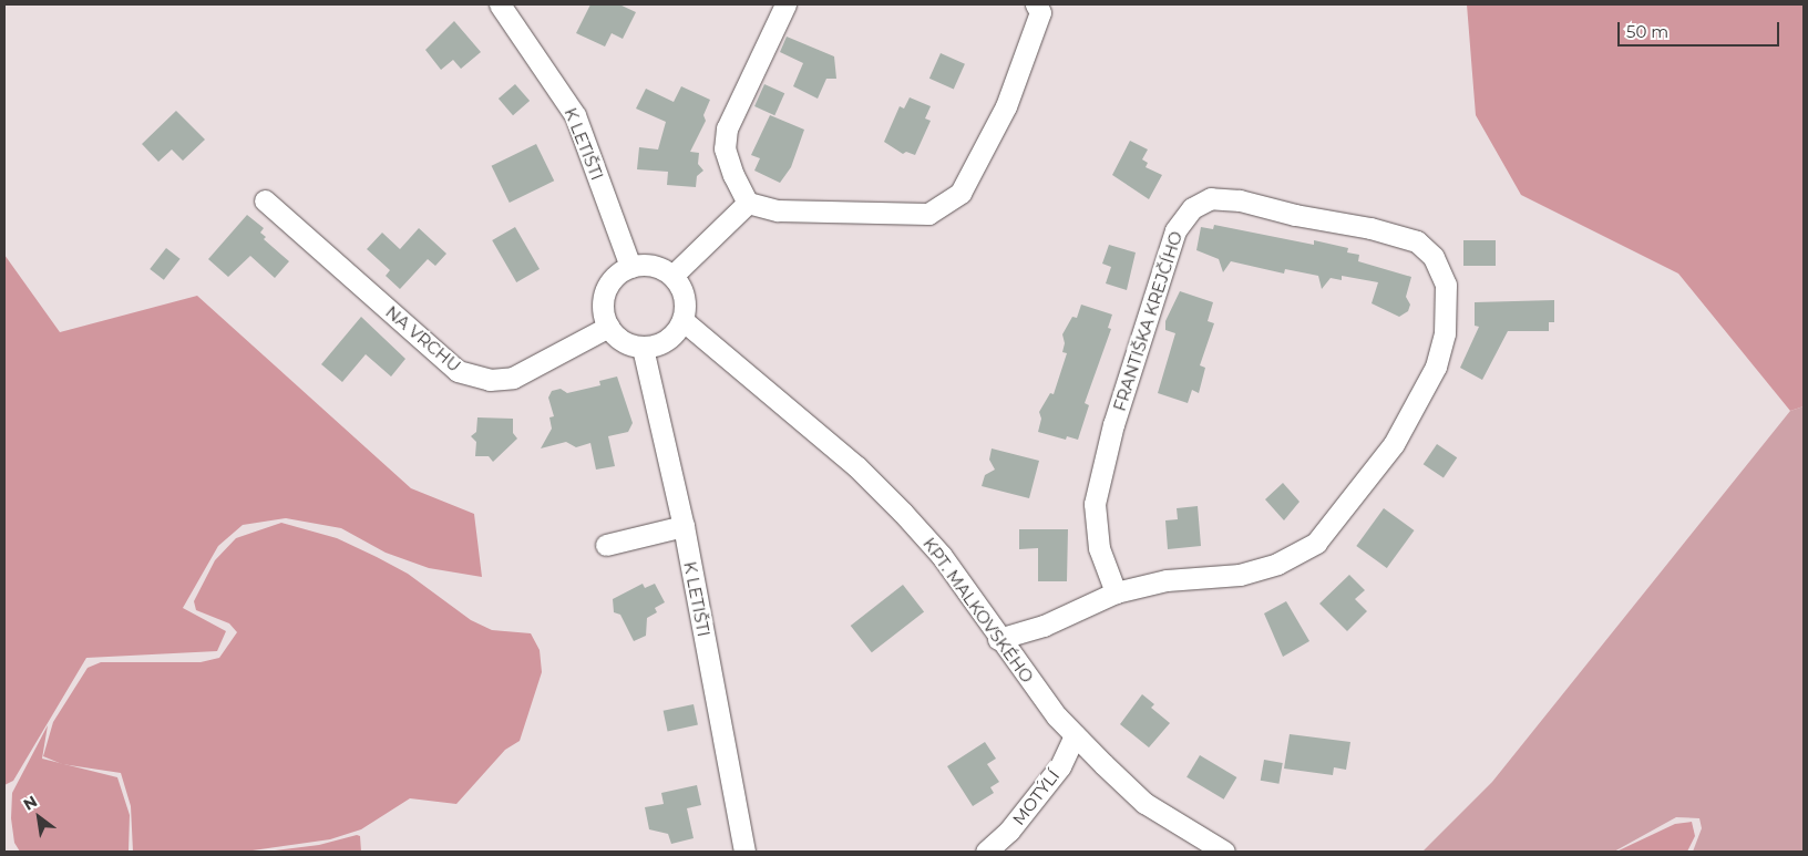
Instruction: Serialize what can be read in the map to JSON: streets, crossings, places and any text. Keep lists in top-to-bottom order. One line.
{"streets":{"street":["K LETIŠTI","FRANTIŠKA KREJČÍHO","NA VRCHU","KPT. MALKOVSKÉHO","MOTÝLÍ"]},"crossings":[["K LETIŠTI","NA VRCHU"],["K LETIŠTI","KPT. MALKOVSKÉHO"],["FRANTIŠKA KREJČÍHO","KPT. MALKOVSKÉHO"],["NA VRCHU","KPT. MALKOVSKÉHO"],["KPT. MALKOVSKÉHO","MOTÝLÍ"]],"scale_bar":"50 m","north":"top left"}
